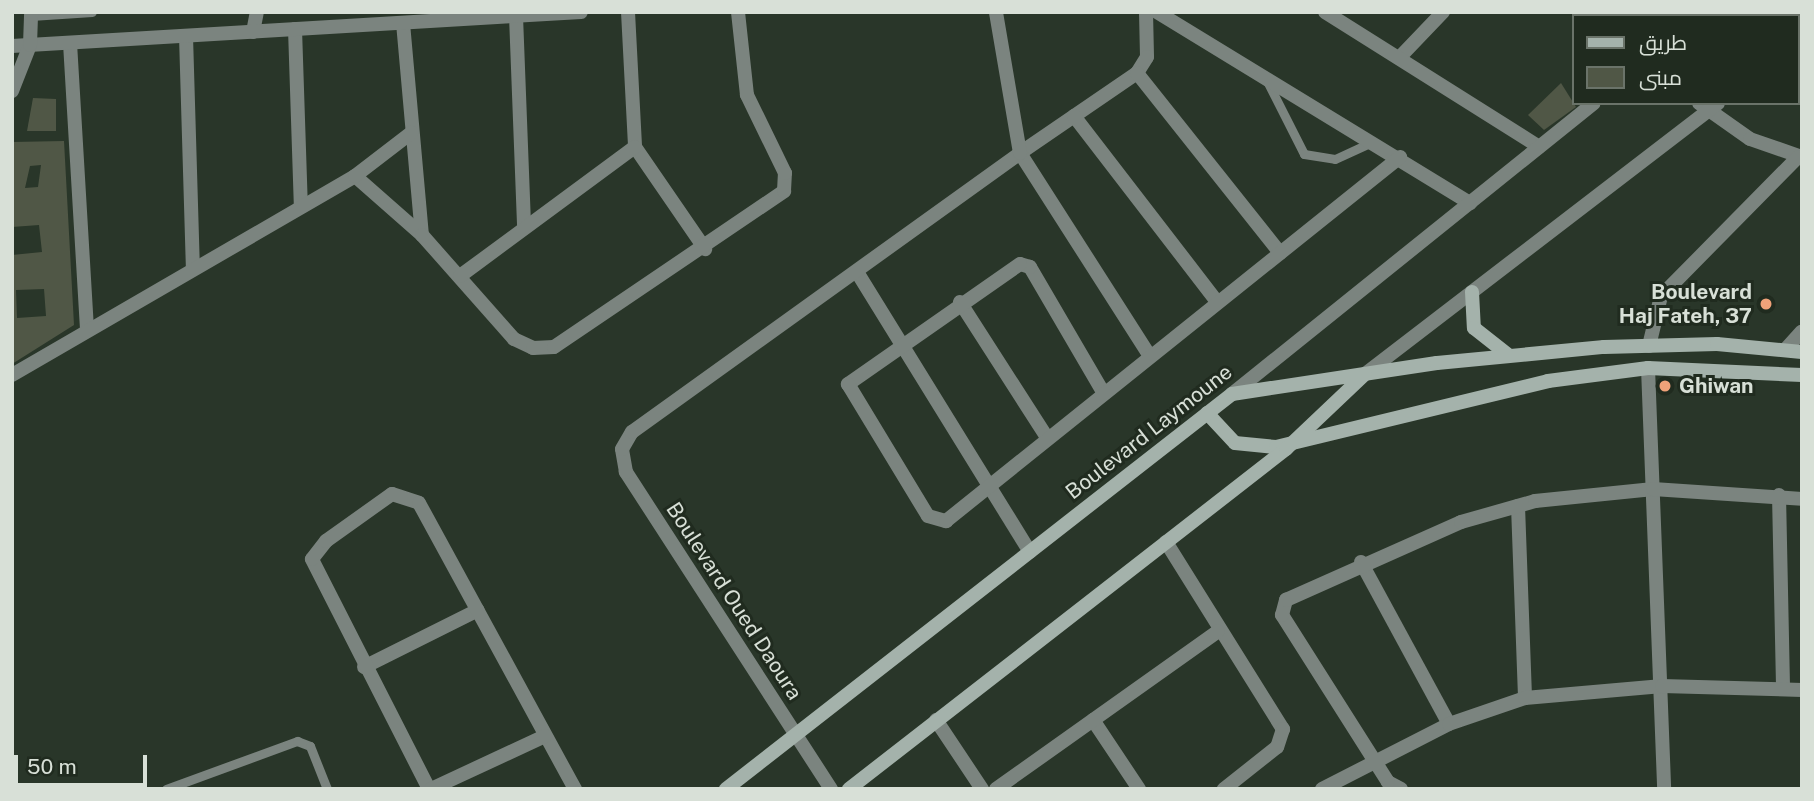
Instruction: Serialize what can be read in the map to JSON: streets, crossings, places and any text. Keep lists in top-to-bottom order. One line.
{"streets":{"main road":["Boulevard Laymoune"],"street":["Boulevard Oued Daoura"]},"crossings":[["Boulevard Laymoune","Boulevard Oued Daoura"]],"places":["Boulevard Haj Fateh, 37","Ghiwan"],"legend":["طريق","مبنى"],"scale_bar":"50 m"}
